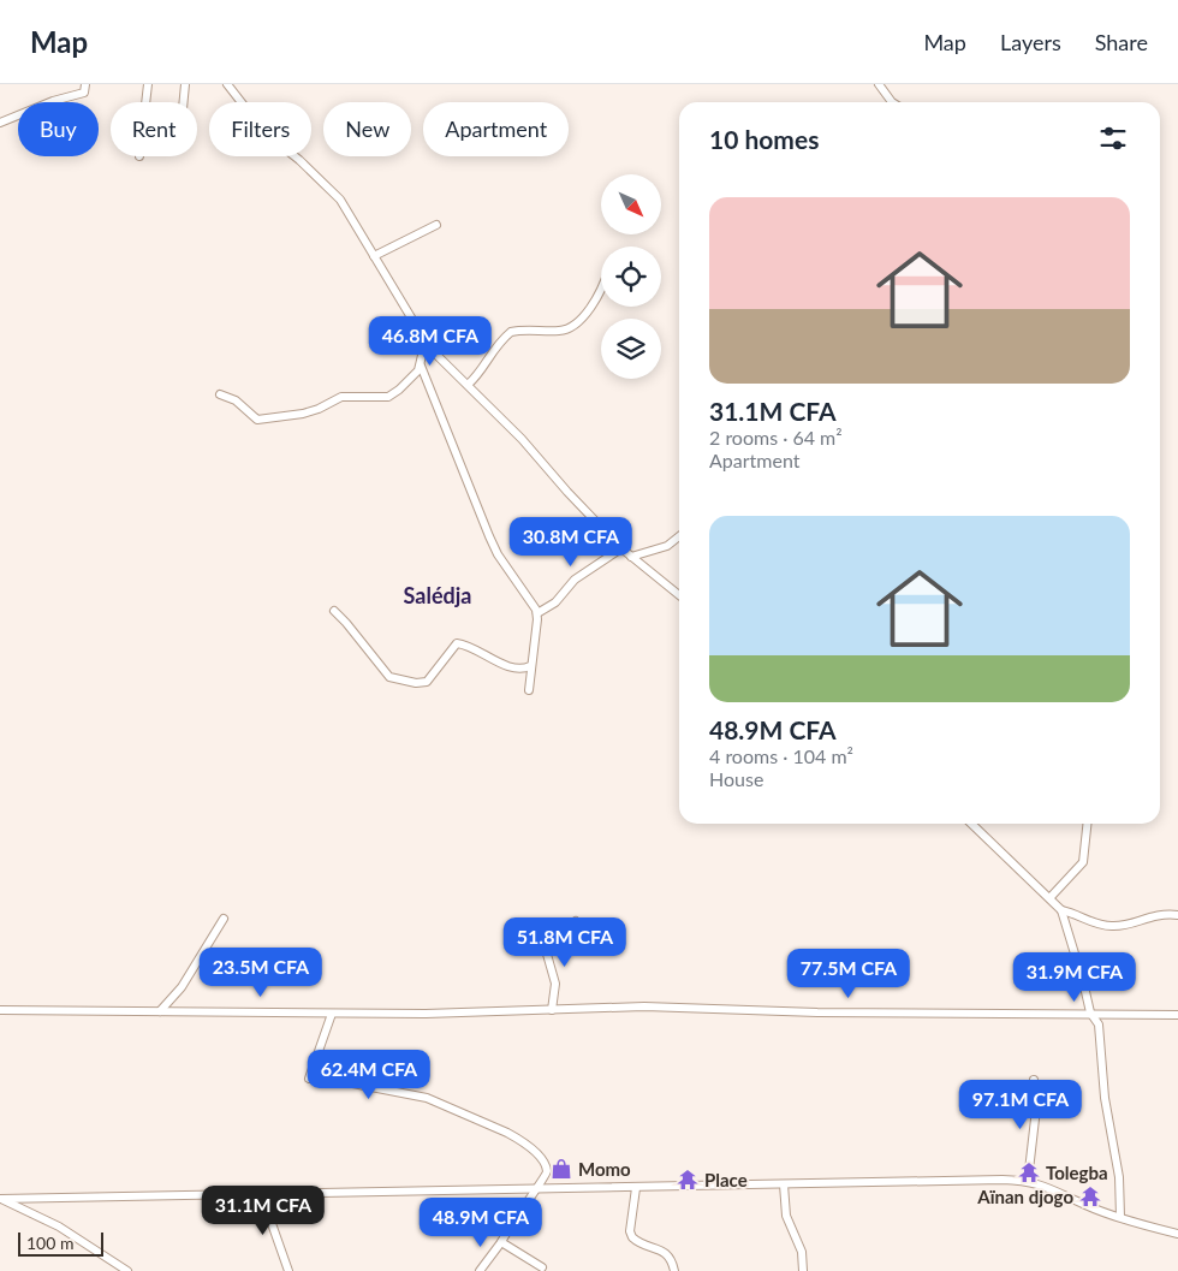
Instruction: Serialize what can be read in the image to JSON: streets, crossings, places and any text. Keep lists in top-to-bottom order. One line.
{"districts":["Salédja"],"places":{"shop":["Momo"],"temple":["Tolegba","Place","Aïnan djogo"]},"scale_bar":"100 m","north":"bottom right","page":{"header":"Map","nav":["Map","Layers","Share"],"chip":["Buy","Rent","Filters","New","Apartment"],"heading":"10 homes","list":[{"name":"31.1M CFA","note":"2 rooms · 64 m² · Apartment"},{"name":"48.9M CFA","note":"4 rooms · 104 m² · House"}],"price":["46.8M CFA","30.8M CFA","51.8M CFA","23.5M CFA","77.5M CFA","31.9M CFA","62.4M CFA","97.1M CFA","31.1M CFA","48.9M CFA"],"scale":"100 m"}}
